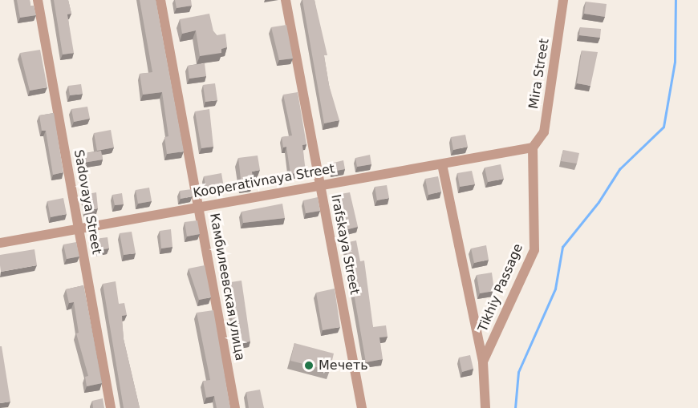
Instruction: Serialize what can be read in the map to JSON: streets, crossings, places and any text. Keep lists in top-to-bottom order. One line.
{"streets":{"street":["Mira Street","Kooperativnaya Street","Sadovaya Street","Irafskaya Street","Камбилеевская улица","Tikhiy Passage"]},"crossings":[["Mira Street","Kooperativnaya Street"],["Mira Street","Tikhiy Passage"],["Kooperativnaya Street","Sadovaya Street"],["Kooperativnaya Street","Irafskaya Street"],["Kooperativnaya Street","Камбилеевская улица"],["Kooperativnaya Street","Tikhiy Passage"]],"places":["Мечеть"]}
